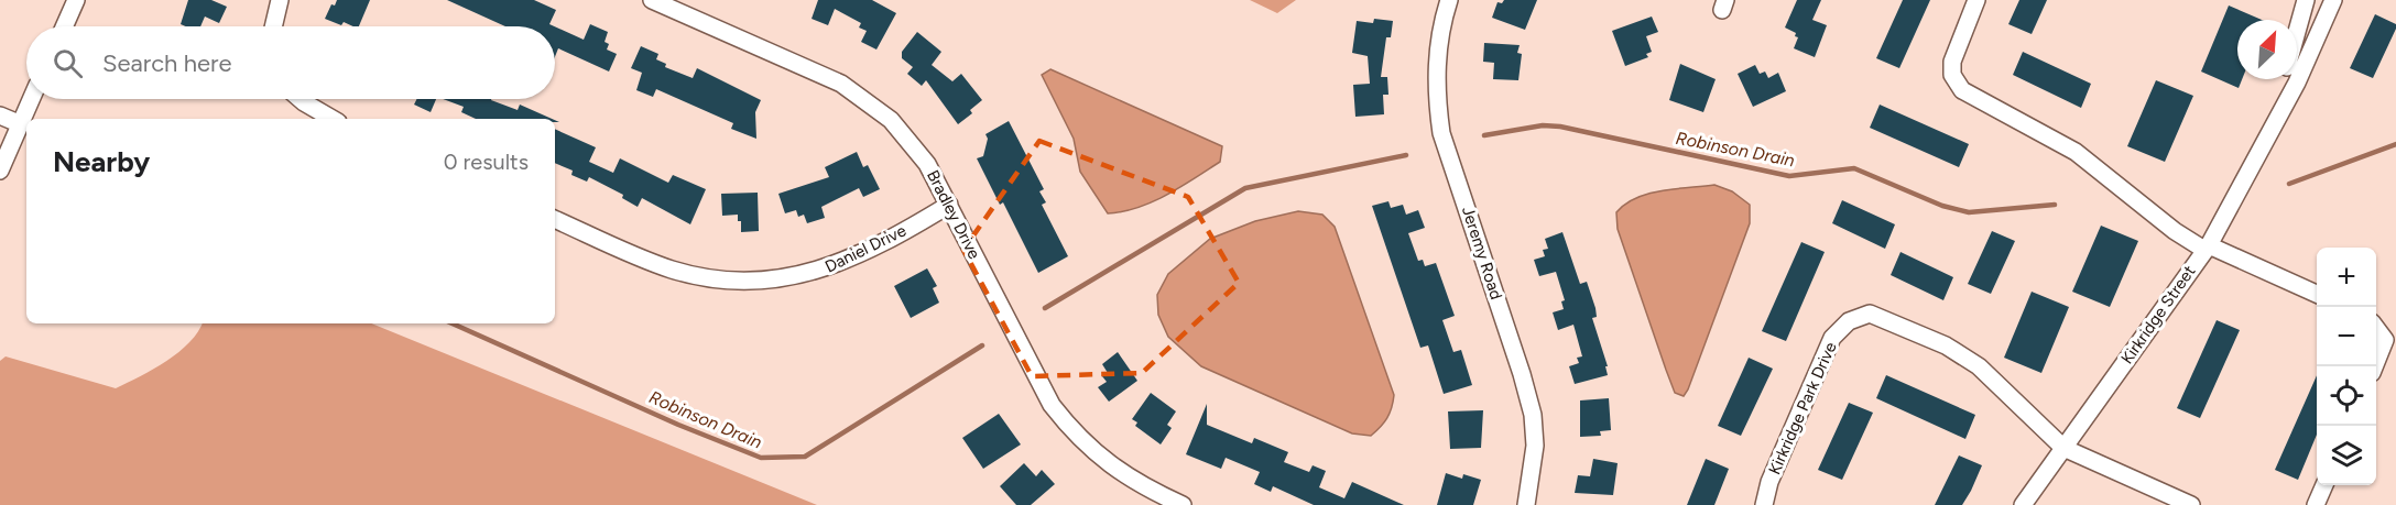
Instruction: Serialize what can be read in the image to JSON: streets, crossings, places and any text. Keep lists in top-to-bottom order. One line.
{"streets":{"street":["Bradley Drive","Daniel Drive","Jeremy Road","Kirkridge Street","Kirkridge Park Drive"]},"crossings":[["Bradley Drive","Daniel Drive"],["Kirkridge Street","Kirkridge Park Drive"]],"water":["Robinson Drain"],"north":"top right","page":{"search":"Search here","heading":["Nearby","0 results"],"map_buttons":["+","−"]}}
